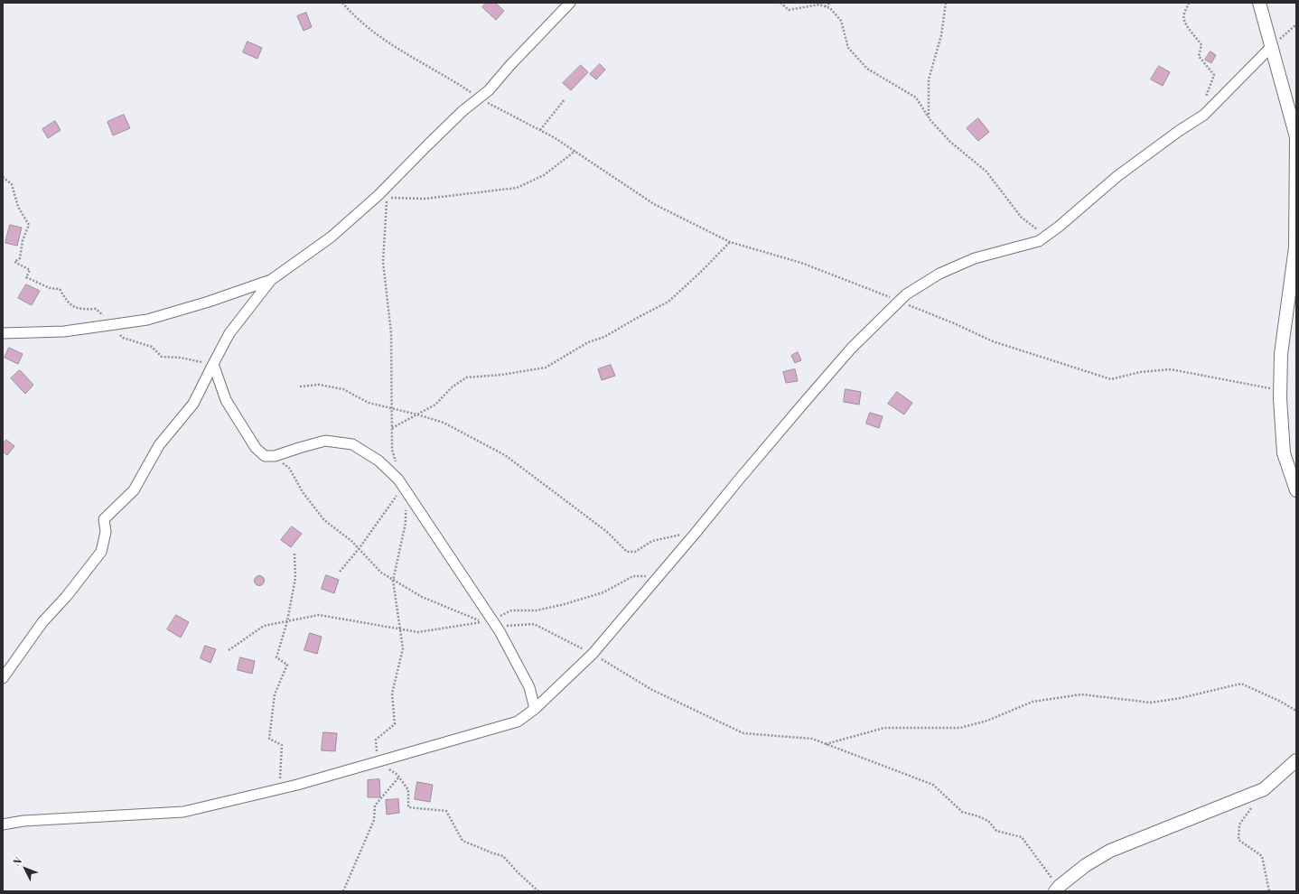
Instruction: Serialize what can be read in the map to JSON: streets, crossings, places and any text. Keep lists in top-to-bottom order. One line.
{"north":"top left"}
